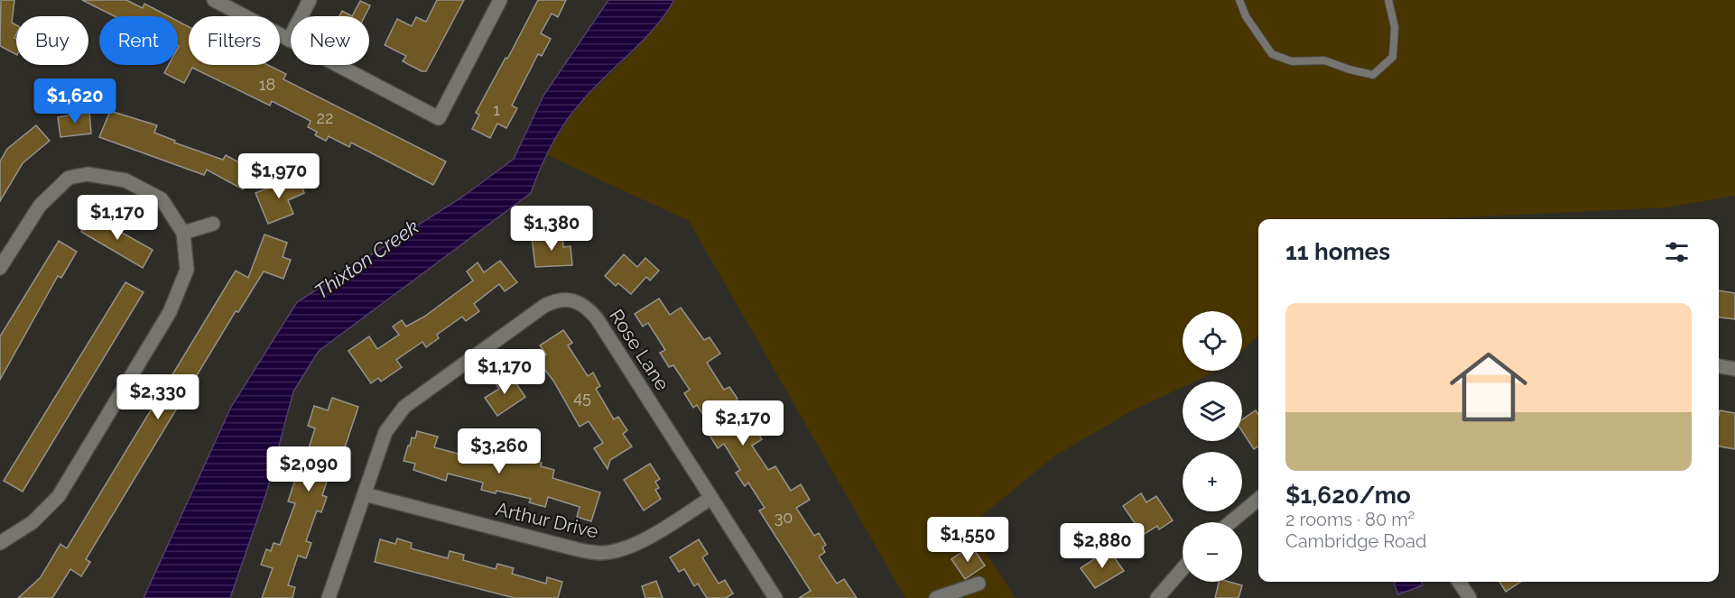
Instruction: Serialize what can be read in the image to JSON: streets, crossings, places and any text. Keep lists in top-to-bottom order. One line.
{"streets":{"street":["Rose Lane","Arthur Drive"]},"crossings":[["Rose Lane","Arthur Drive"]],"water":["Thixton Creek"],"house_numbers":["18","1","22","45","30"],"page":{"chip":["Buy","Rent","Filters","New"],"price":["$1,620","$1,970","$1,170","$1,380","$1,170","$2,330","$2,170","$3,260","$2,090","$1,550","$2,880"],"heading":"11 homes","list":[{"name":"$1,620/mo","note":"2 rooms · 80 m² · Cambridge Road"}],"map_buttons":["+","−"]}}
